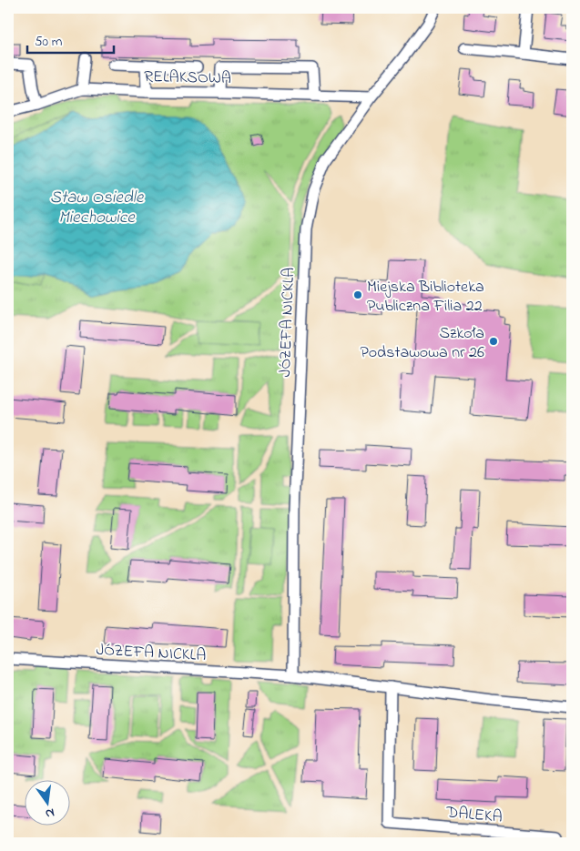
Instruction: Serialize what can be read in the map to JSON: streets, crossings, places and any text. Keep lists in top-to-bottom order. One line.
{"streets":{"street":["RELAKSOWA","JÓZEFA NICKLA","DALEKA"]},"crossings":[["RELAKSOWA","JÓZEFA NICKLA"],["JÓZEFA NICKLA","DALEKA"]],"water":["Staw Osiedle Miechowice"],"places":["Miejska Biblioteka Publiczna Filia 22","Szkoła Podstawowa nr 26"],"scale_bar":"50 m","north":"bottom"}
